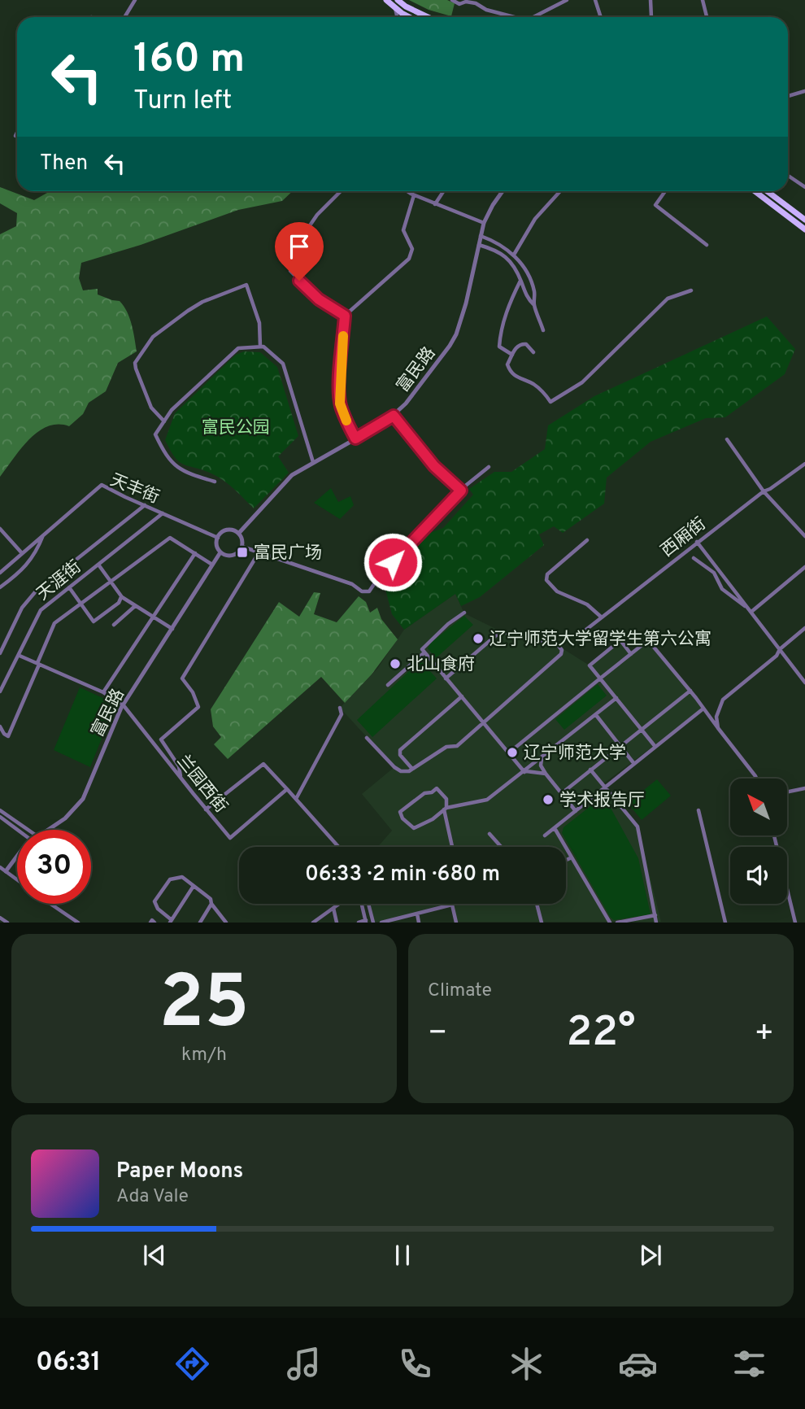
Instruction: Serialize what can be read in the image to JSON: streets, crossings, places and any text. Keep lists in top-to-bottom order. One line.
{"streets":{"street":["富民路","天丰街","西厢街","天涯街","兰园西街"]},"crossings":[["富民路","天丰街"],["富民路","兰园西街"],["天丰街","天涯街"],["天涯街","兰园西街"]],"parks":["富民公园"],"places":{"transit":["富民广场"],"other":["辽宁师范大学留学生第六公寓","北山食府","辽宁师范大学","学术报告厅"]},"north":"top left","page":{"turn":["160 m","Turn left"],"then":"Then","limit":"30","trip":"06:33 · 2 min · 680 m","tile":[["25","km/h"],"Climate"],"heat":["−","22°","+"],"song":["Paper Moons","Ada Vale"],"tabs":"06:31"}}
